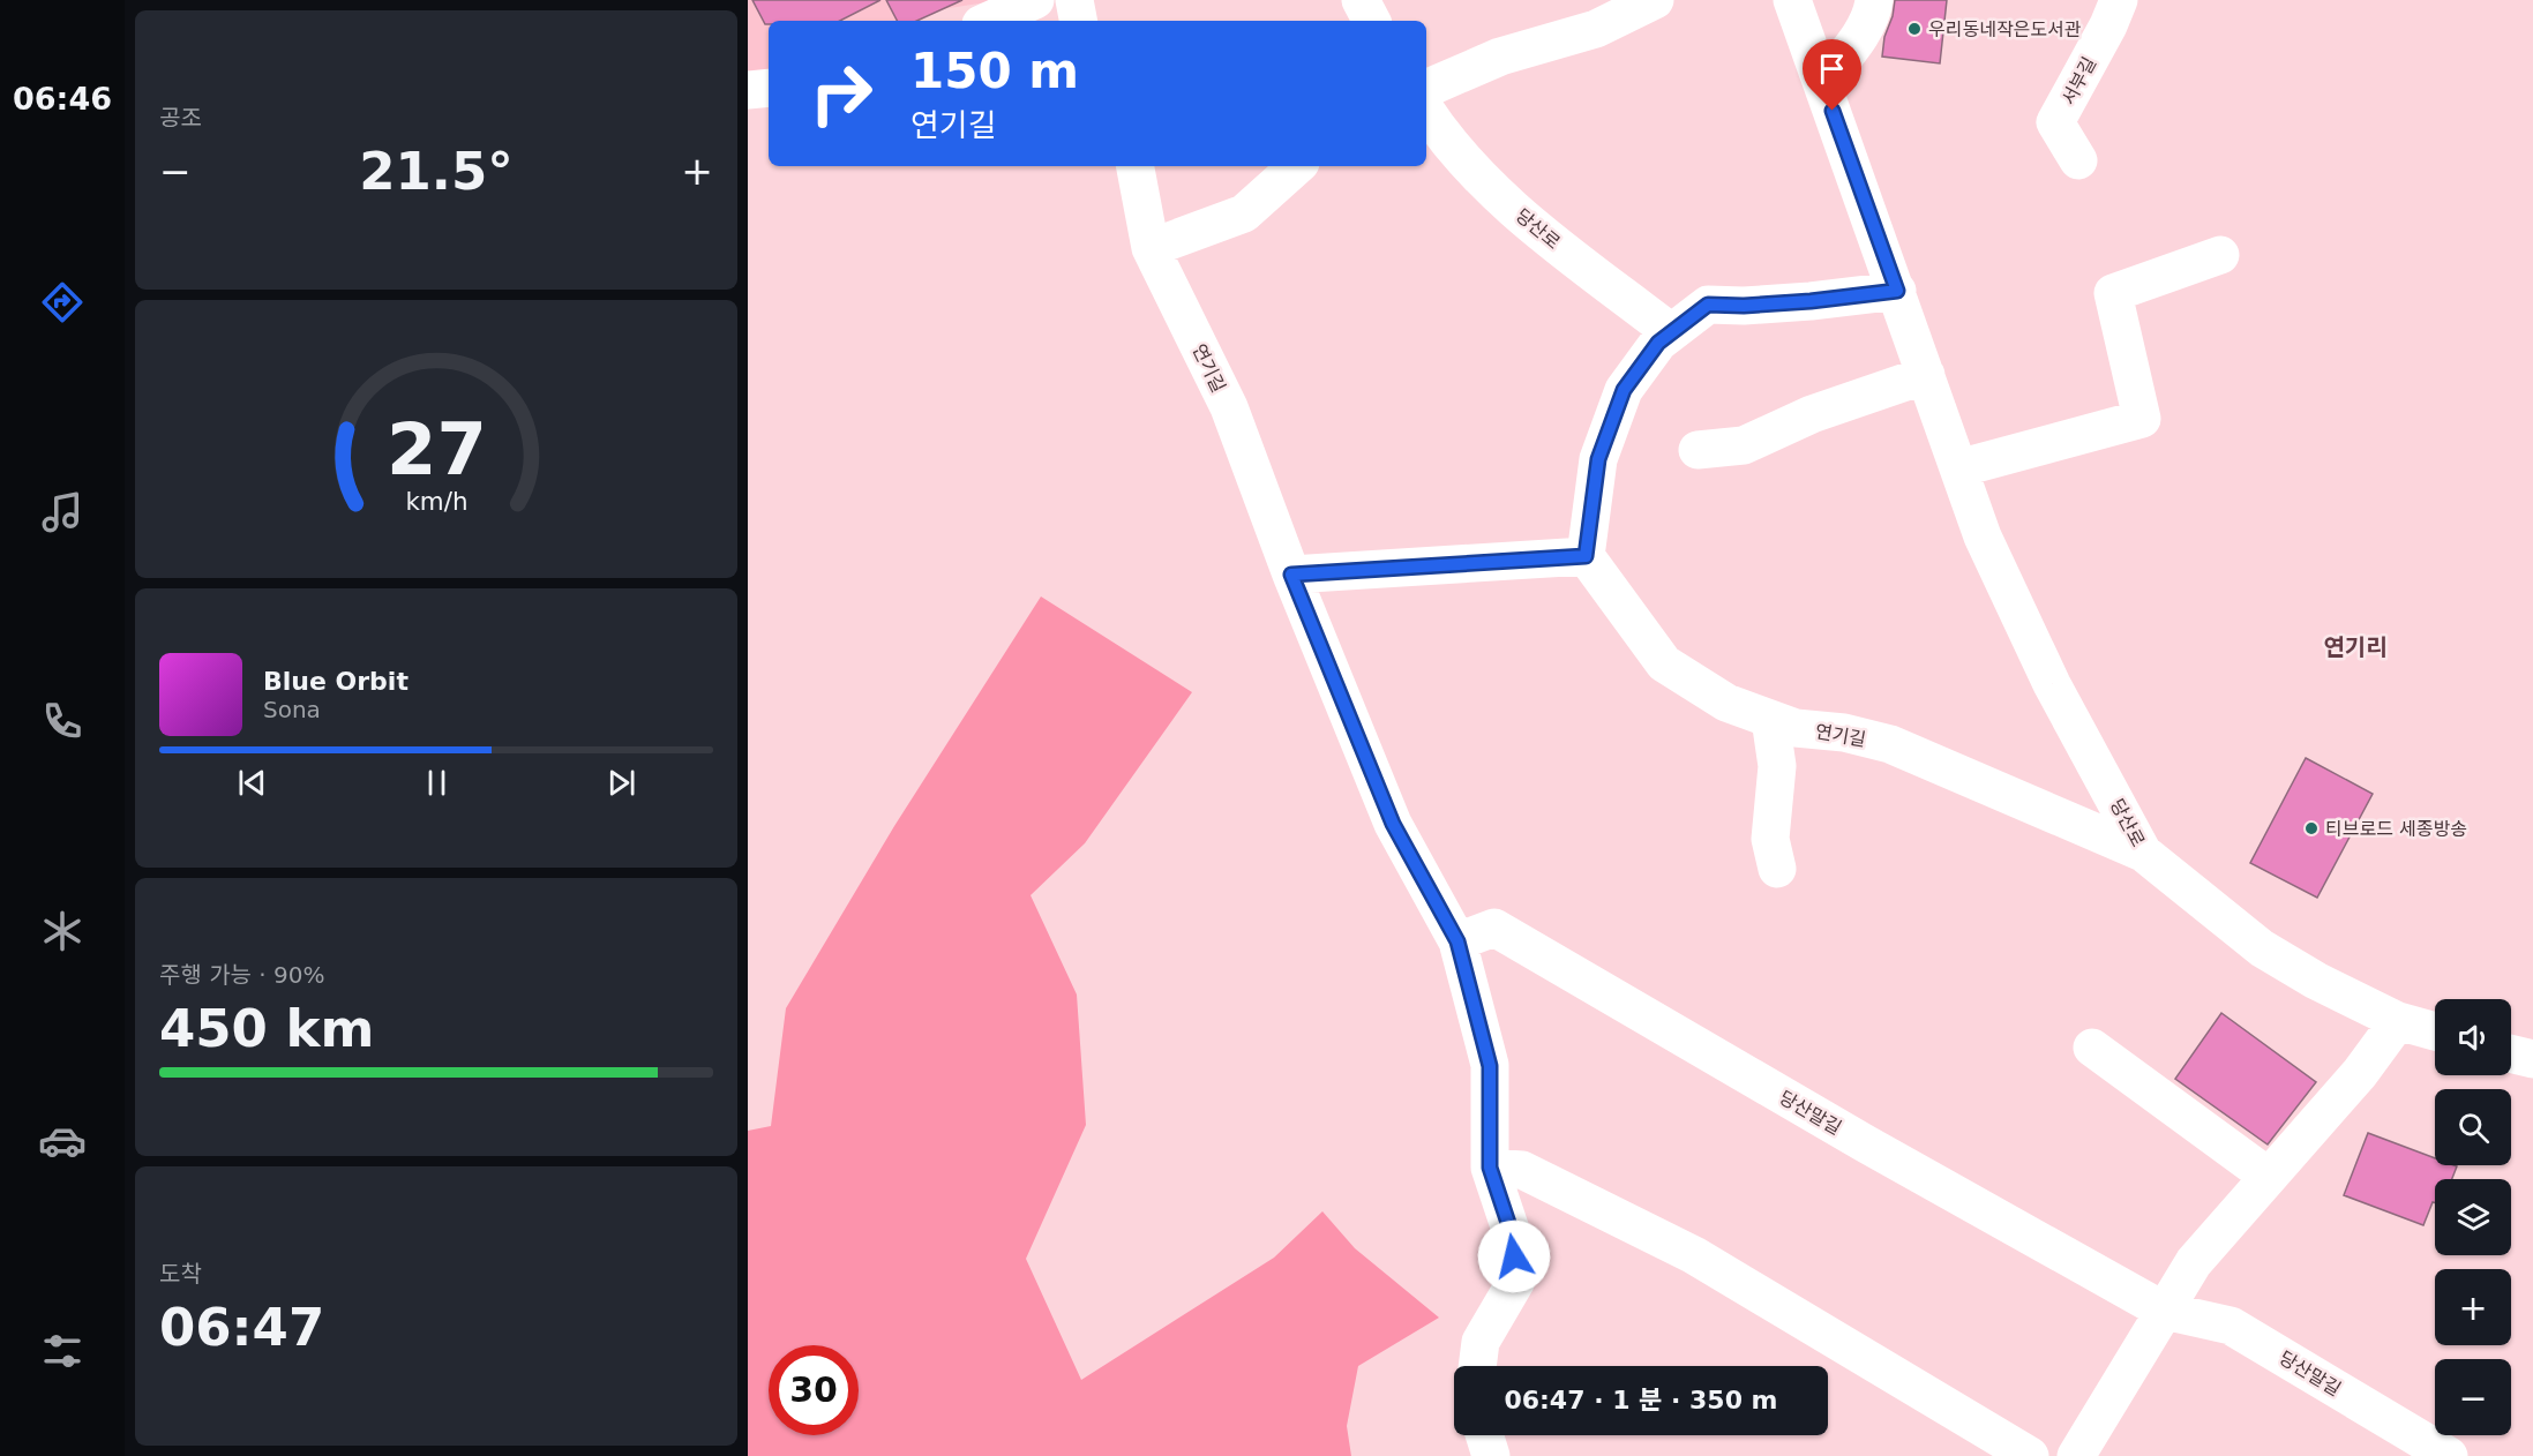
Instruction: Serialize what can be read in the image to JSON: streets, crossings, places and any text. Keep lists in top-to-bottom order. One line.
{"streets":{"street":["서부길","당산로","연기길","당산말길"]},"crossings":[["당산로","연기길"],["연기길","당산말길"]],"districts":["연기리"],"places":["우리동네작은도서관","티브로드 세종방송"],"page":{"tabs":"06:46","tile":["공조",["주행 가능 · 90%","450 km"],["도착","06:47"]],"turn":["150 m","연기길"],"heat":["−","21.5°","+"],"song":["Blue Orbit","Sona"],"map_buttons":["+","−"],"limit":"30","trip":"06:47 · 1 분 · 350 m","gauge":["27","km/h"]}}
